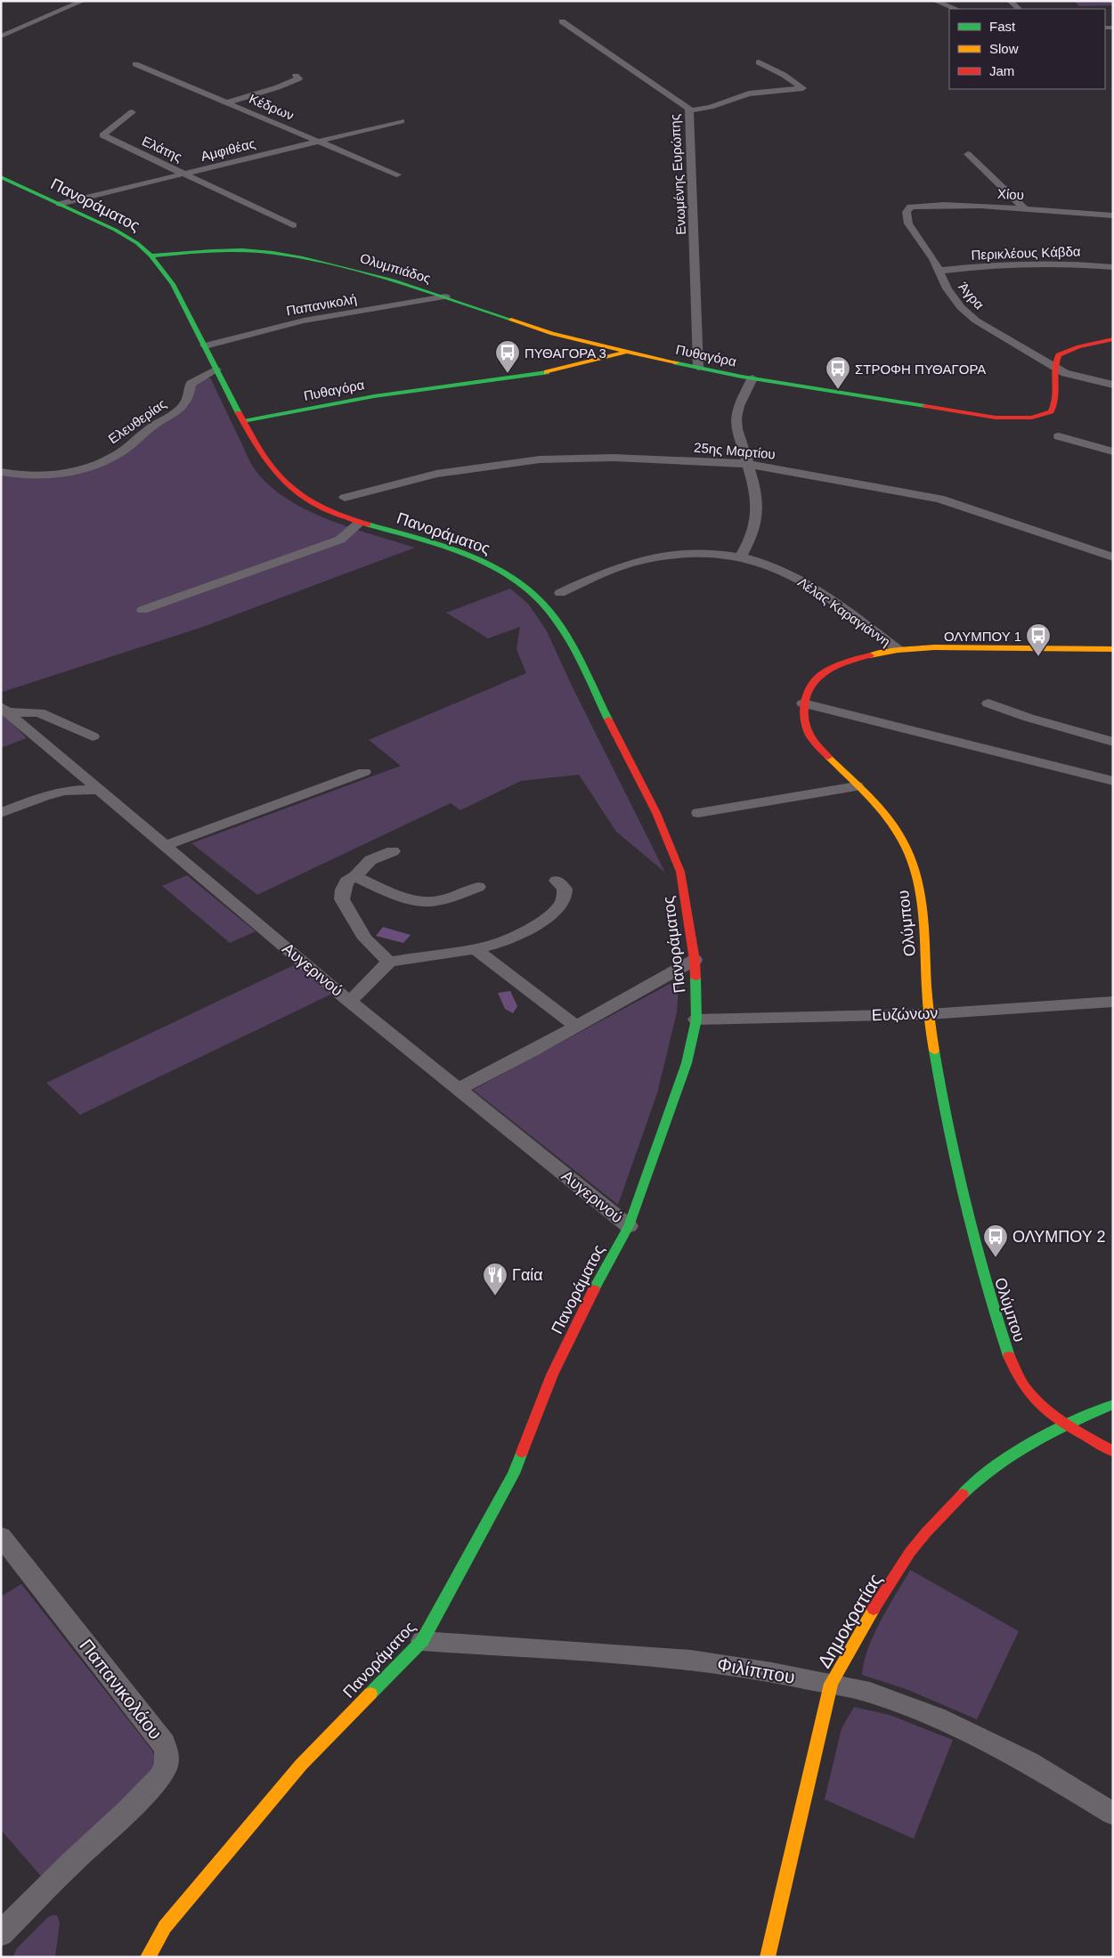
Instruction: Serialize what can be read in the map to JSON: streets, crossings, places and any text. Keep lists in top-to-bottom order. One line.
{"streets":{"street":["Κέδρων","Ελάτης","Αμφιθέας","Ενωμένης Ευρώπης","Χίου","Πανοράματος","Περικλέους Κάβδα","Ολυμπιάδος","Άγρα","Παπανικολή","Πυθαγόρα","Ελευθερίας","25ης Μαρτίου","Λέλας Καραγιάννη","Ολύμπου","Αυγερινού","Ευζώνων","Δημοκρατίας","Φιλίππου","Παπανικολάου"]},"crossings":[["Κέδρων","Αμφιθέας"],["Ελάτης","Αμφιθέας"],["Αμφιθέας","Πανοράματος"],["Ενωμένης Ευρώπης","Πυθαγόρα"],["Χίου","Άγρα"],["Πανοράματος","Ολυμπιάδος"],["Πανοράματος","Παπανικολή"],["Πανοράματος","Πυθαγόρα"],["Πανοράματος","Ελευθερίας"],["Πανοράματος","Αυγερινού"],["Πανοράματος","Ευζώνων"],["Πανοράματος","Φιλίππου"],["Περικλέους Κάβδα","Άγρα"],["Ολυμπιάδος","Παπανικολή"],["Ολυμπιάδος","Πυθαγόρα"],["Άγρα","Πυθαγόρα"],["Ολύμπου","Ευζώνων"],["Ολύμπου","Δημοκρατίας"],["Δημοκρατίας","Φιλίππου"]],"places":{"bus stop":["ΠΥΘΑΓΟΡΑ 3","ΣΤΡΟΦΗ ΠΥΘΑΓΟΡΑ","ΟΛΥΜΠΟΥ 1","ΟΛΥΜΠΟΥ 2"],"restaurant":["Γαία"]},"legend":["Fast","Slow","Jam"]}
